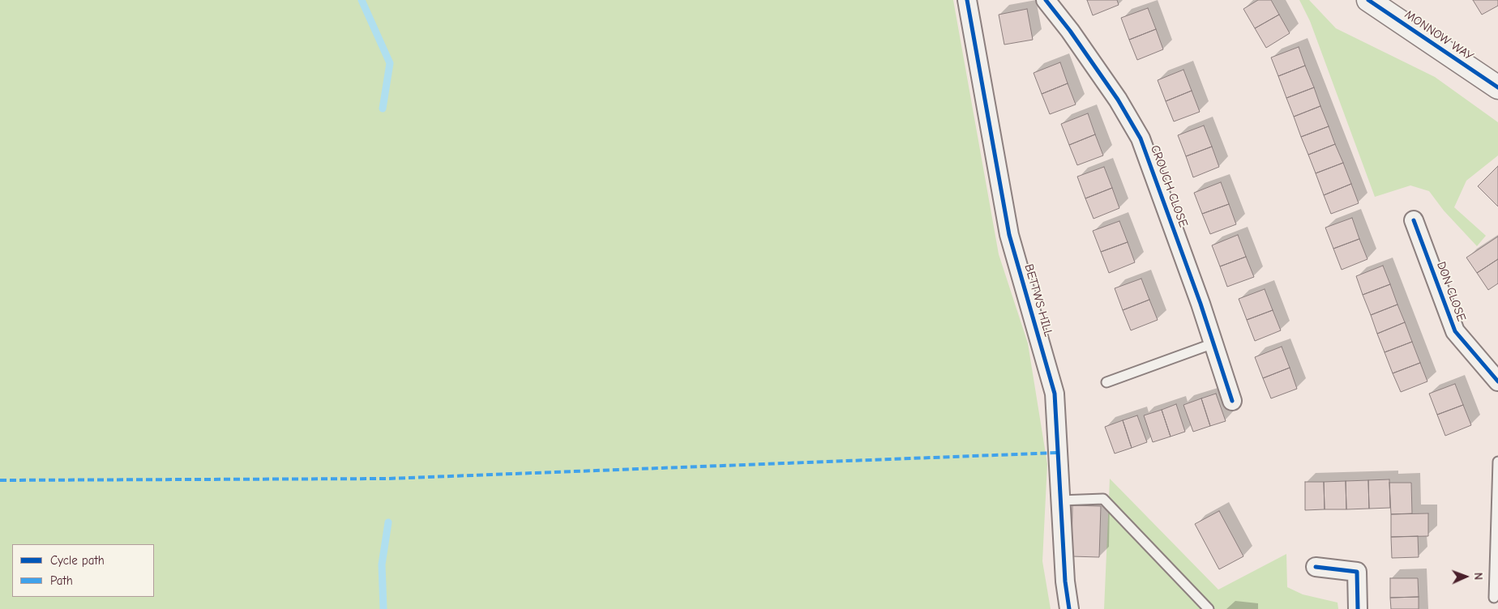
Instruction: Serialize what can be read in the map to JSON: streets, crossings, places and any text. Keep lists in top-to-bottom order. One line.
{"streets":{"street":["MONNOW WAY","CROUCH CLOSE","DON CLOSE","BETTWS HILL"]},"legend":["Cycle path","Path"],"north":"right"}
